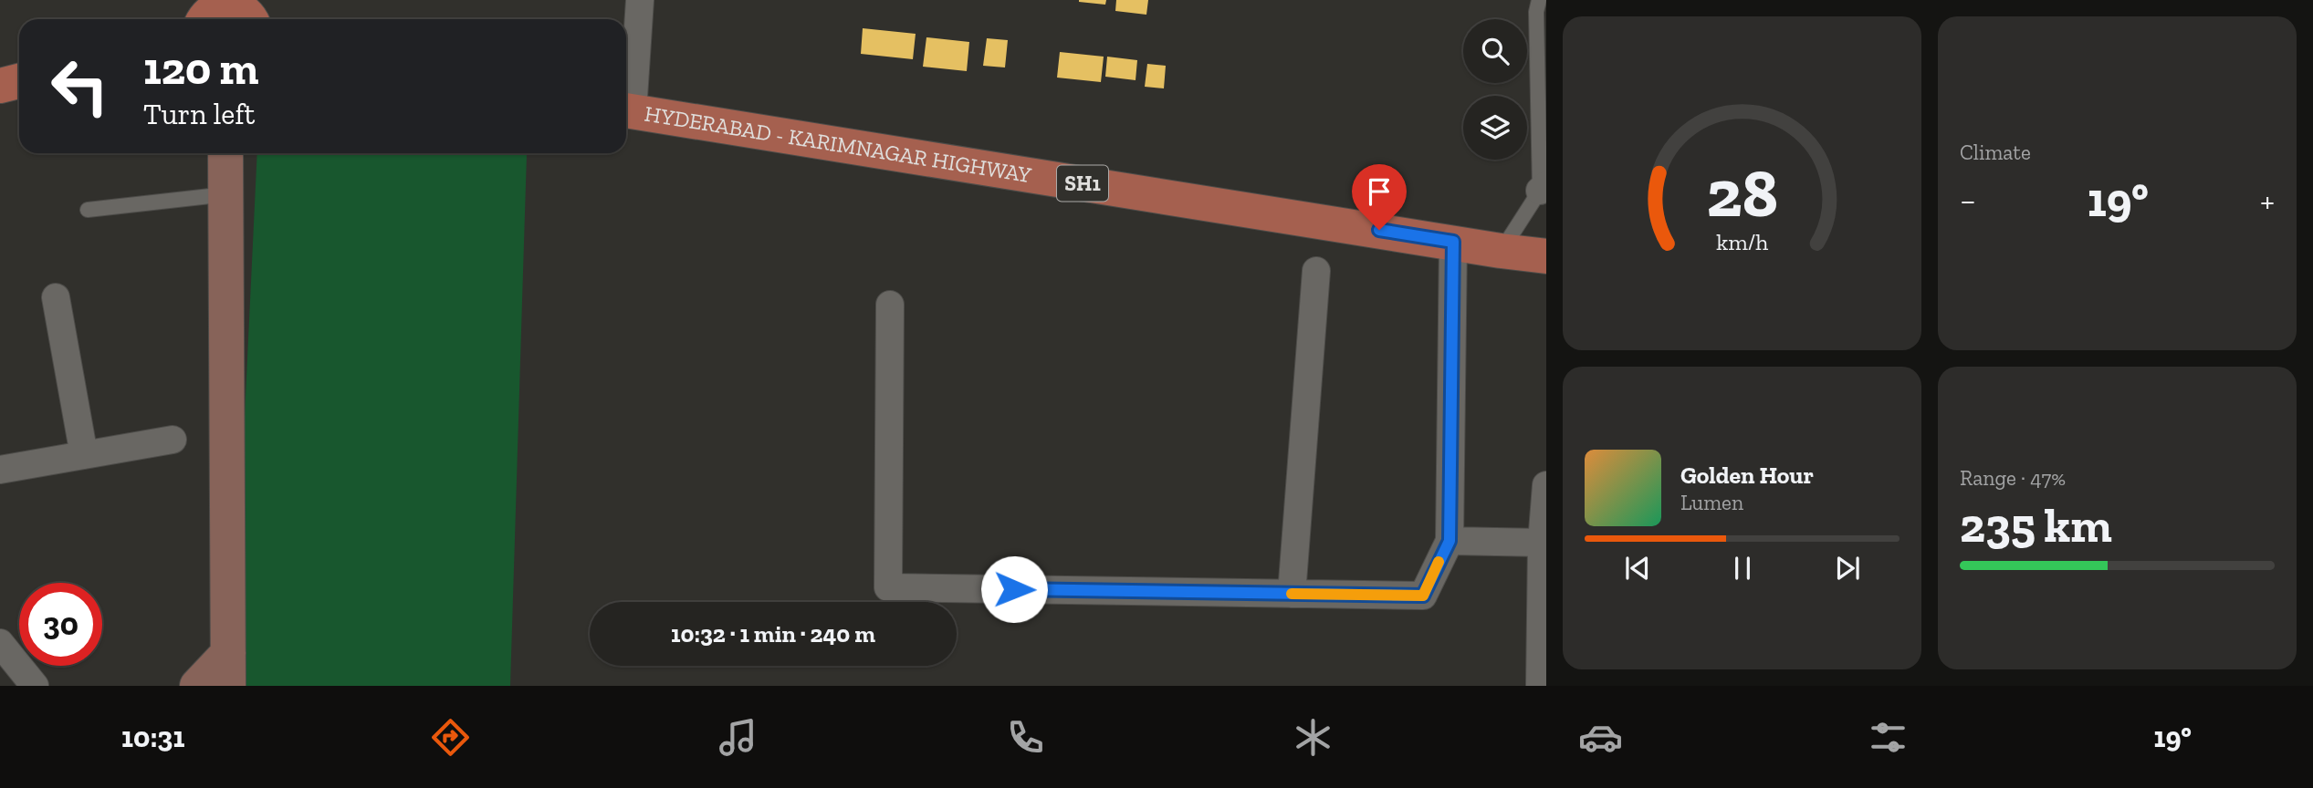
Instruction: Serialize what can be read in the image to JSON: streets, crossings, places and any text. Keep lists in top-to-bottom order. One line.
{"streets":{"main road":["HYDERABAD - KARIMNAGAR HIGHWAY","SH1"]},"page":{"tile":["Climate",["Range · 47%","235 km"]],"turn":["120 m","Turn left"],"heat":["−","19°","+"],"song":["Golden Hour","Lumen"],"limit":"30","trip":"10:32 · 1 min · 240 m","tabs":["10:31","19°"],"gauge":["28","km/h"]}}
